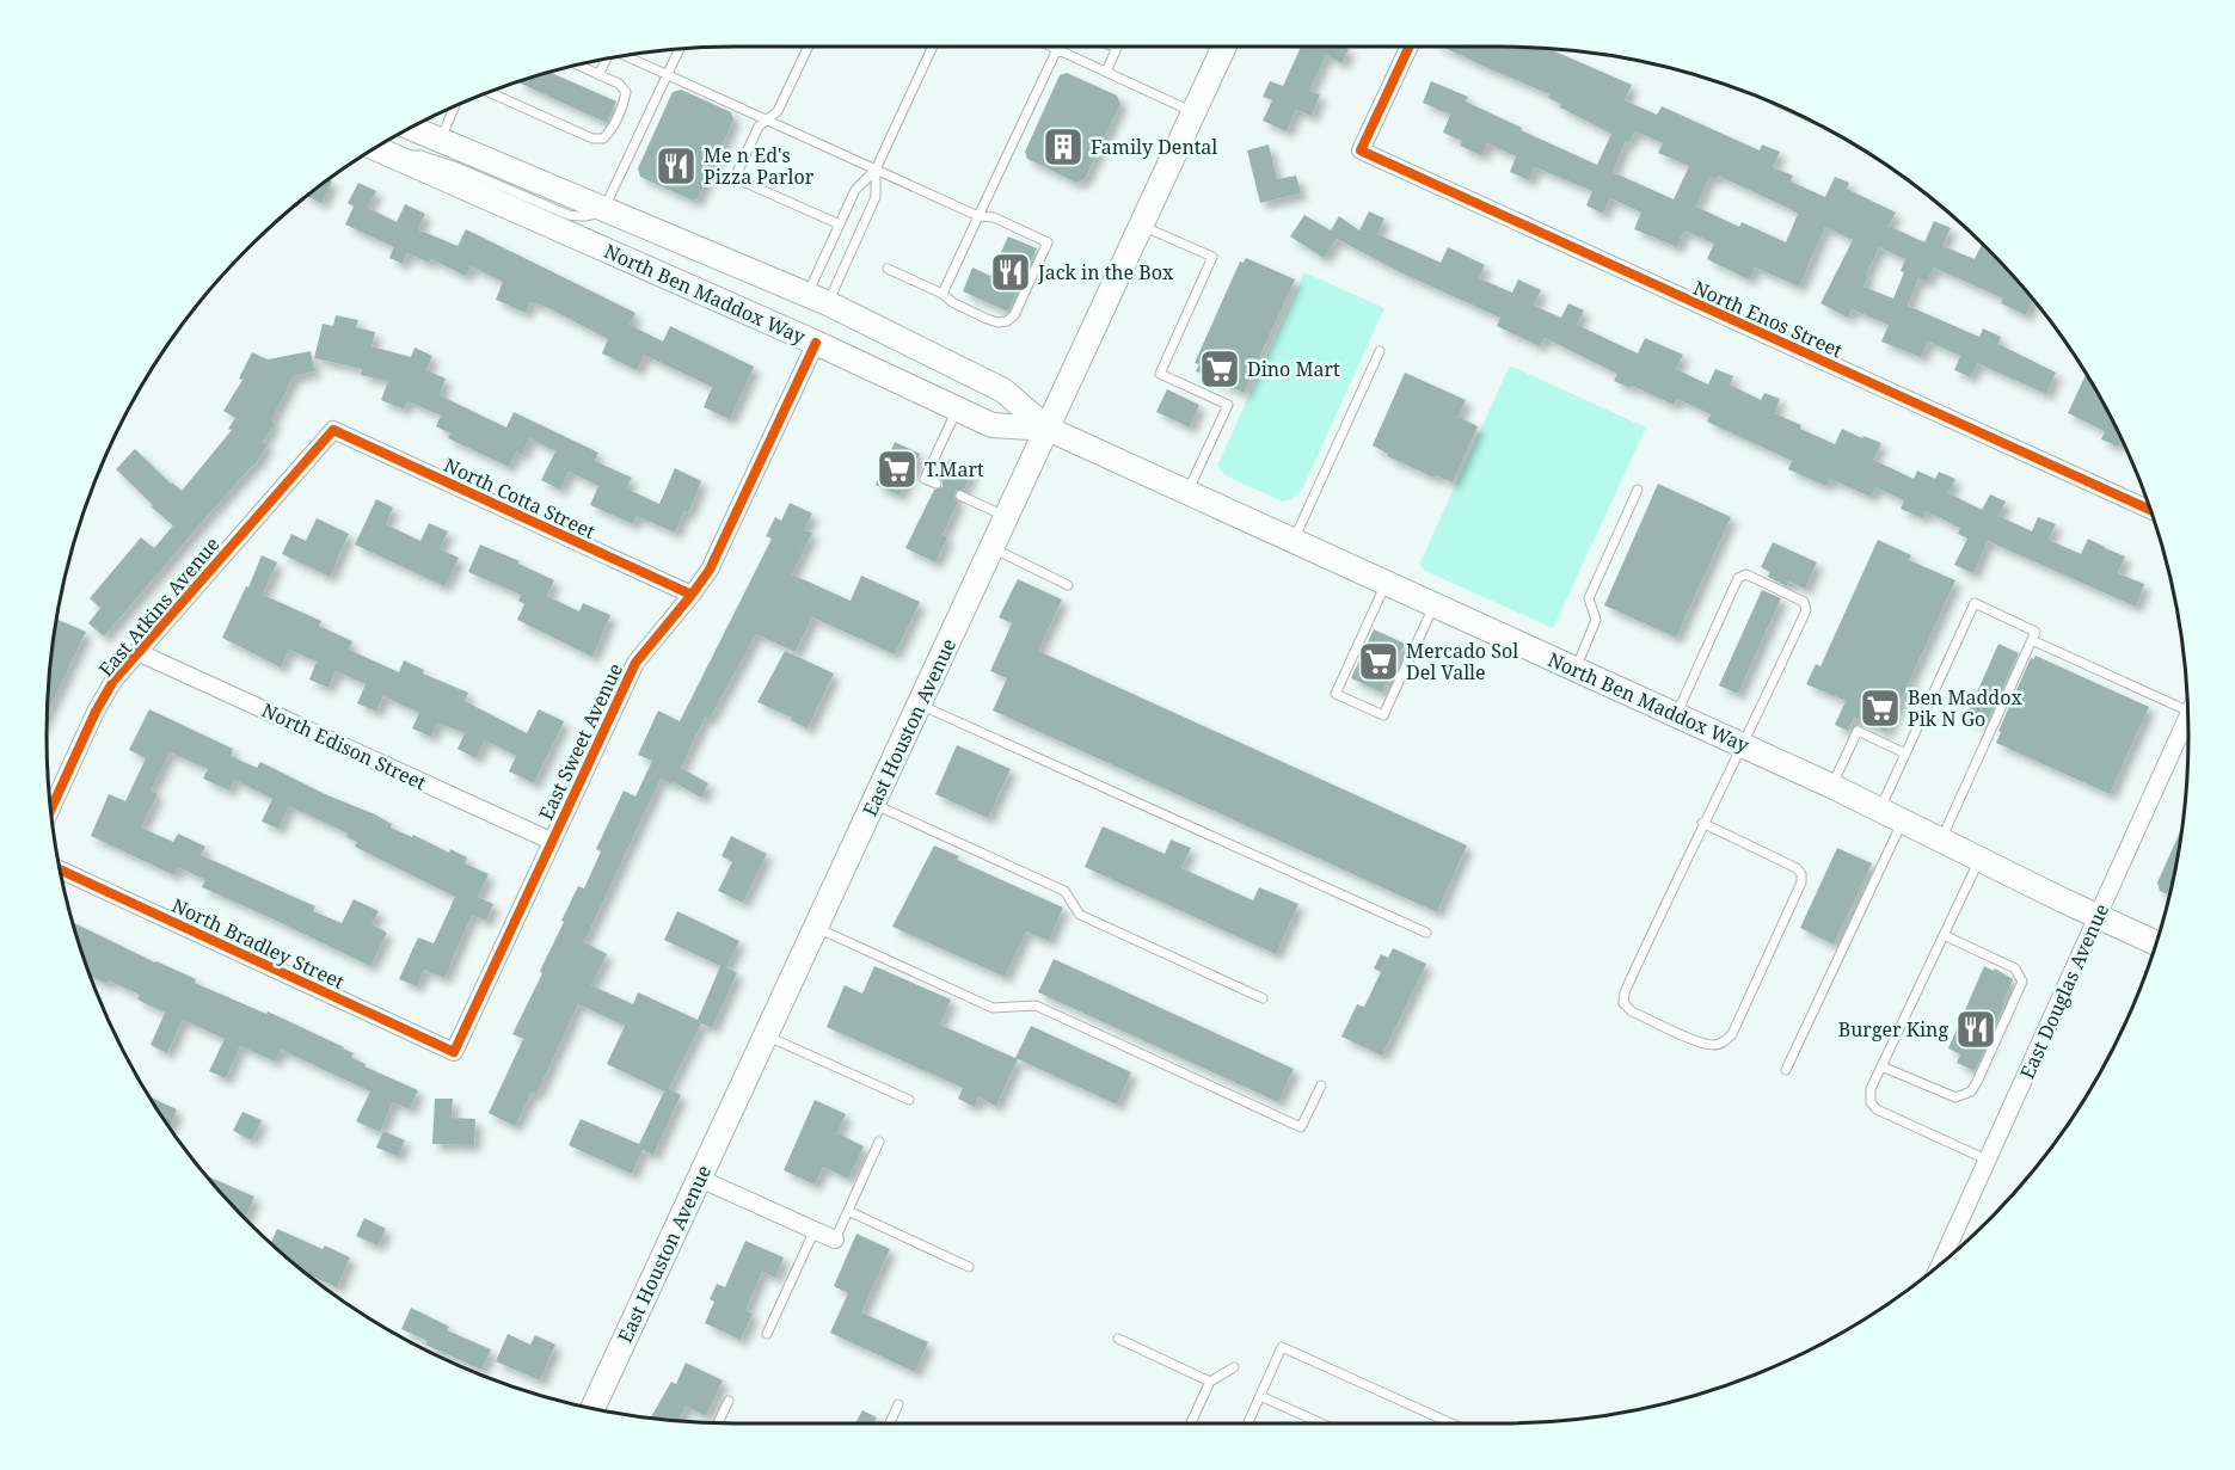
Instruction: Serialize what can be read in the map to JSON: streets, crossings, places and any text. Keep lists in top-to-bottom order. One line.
{"streets":{"main road":["North Ben Maddox Way","East Houston Avenue"],"street":["North Enos Street","North Cotta Street","East Atkins Avenue","East Sweet Avenue","North Edison Street","North Bradley Street","East Douglas Avenue"]},"crossings":[["North Ben Maddox Way","East Houston Avenue"],["North Ben Maddox Way","East Sweet Avenue"],["North Ben Maddox Way","East Douglas Avenue"],["North Cotta Street","East Atkins Avenue"],["North Cotta Street","East Sweet Avenue"],["East Atkins Avenue","North Edison Street"],["East Sweet Avenue","North Edison Street"],["East Sweet Avenue","North Bradley Street"]],"places":{"building":["Family Dental"],"restaurant":["Me n Ed's Pizza Parlor","Jack in the Box","Burger King"],"supermarket":["Dino Mart","T.Mart","Mercado Sol Del Valle","Ben Maddox Pik N Go"]}}
